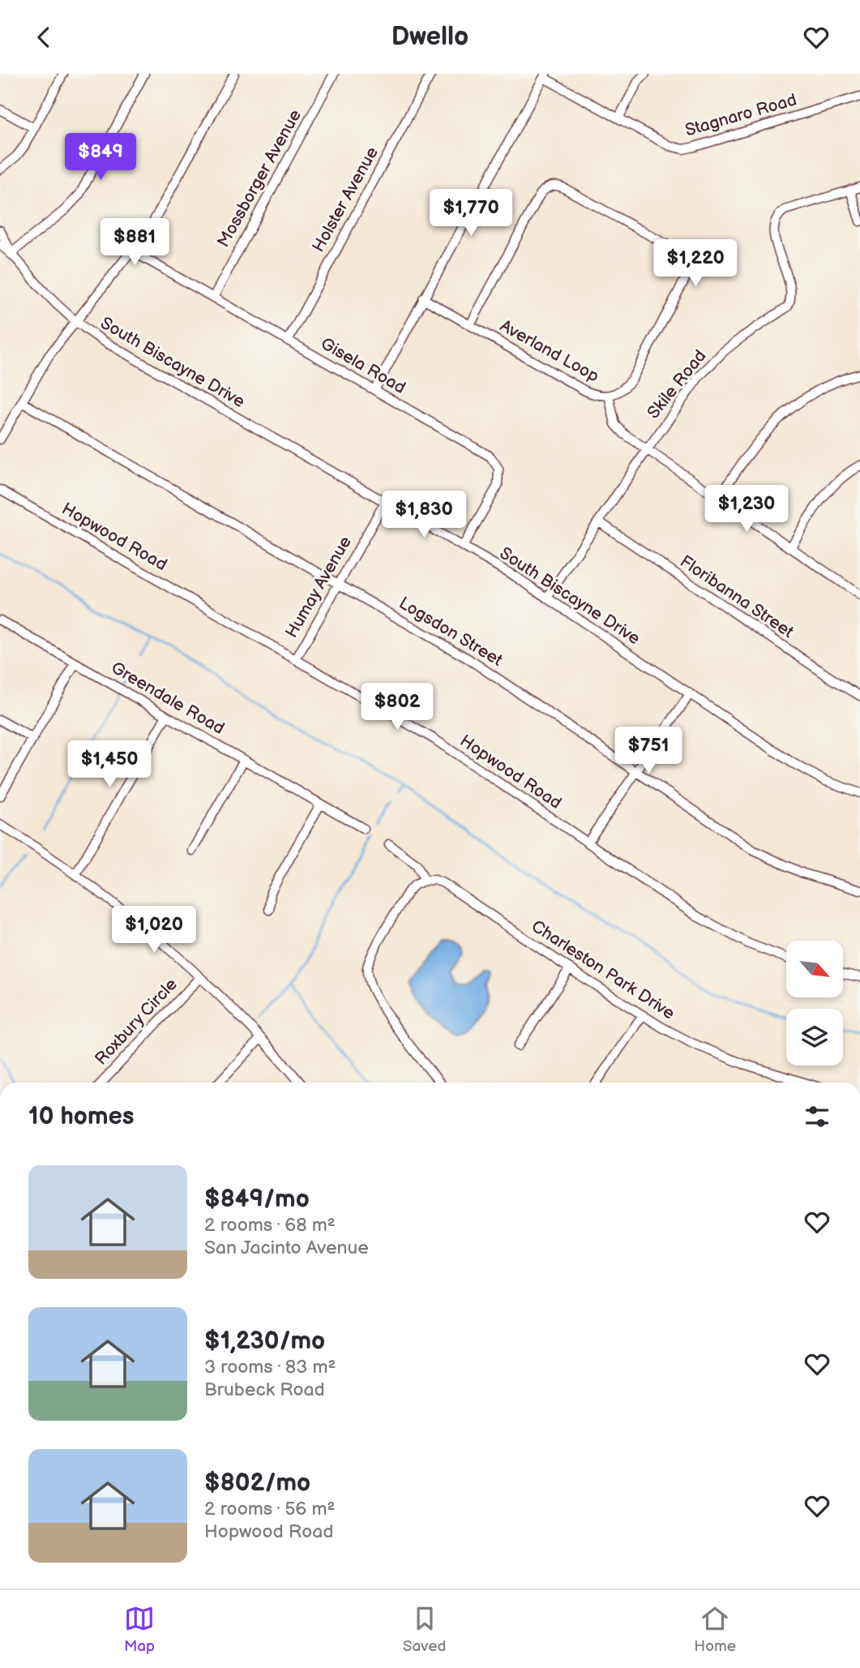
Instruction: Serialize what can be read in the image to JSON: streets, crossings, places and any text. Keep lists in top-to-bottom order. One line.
{"streets":{"street":["Stagnaro Road","Mossborger Avenue","Holster Avenue","Averland Loop","South Biscayne Drive","Gisela Road","Skile Road","Hopwood Road","Humay Avenue","Floribanna Street","Logsdon Street","Greendale Road","Charleston Park Drive","Roxbury Circle"]},"crossings":[["Mossborger Avenue","Gisela Road"],["Holster Avenue","Gisela Road"],["South Biscayne Drive","Gisela Road"],["South Biscayne Drive","Skile Road"],["South Biscayne Drive","Humay Avenue"],["Skile Road","Floribanna Street"],["Hopwood Road","Humay Avenue"],["Humay Avenue","Logsdon Street"]],"north":"bottom right","page":{"header":"Dwello","price":["$849","$1,770","$881","$1,220","$1,230","$1,830","$802","$751","$1,450","$1,020"],"heading":"10 homes","list":[{"name":"$849/mo","note":"2 rooms · 68 m² · San Jacinto Avenue"},{"name":"$1,230/mo","note":"3 rooms · 83 m² · Brubeck Road"},{"name":"$802/mo","note":"2 rooms · 56 m² · Hopwood Road"}],"tabs":["Map","Saved","Home"]}}
